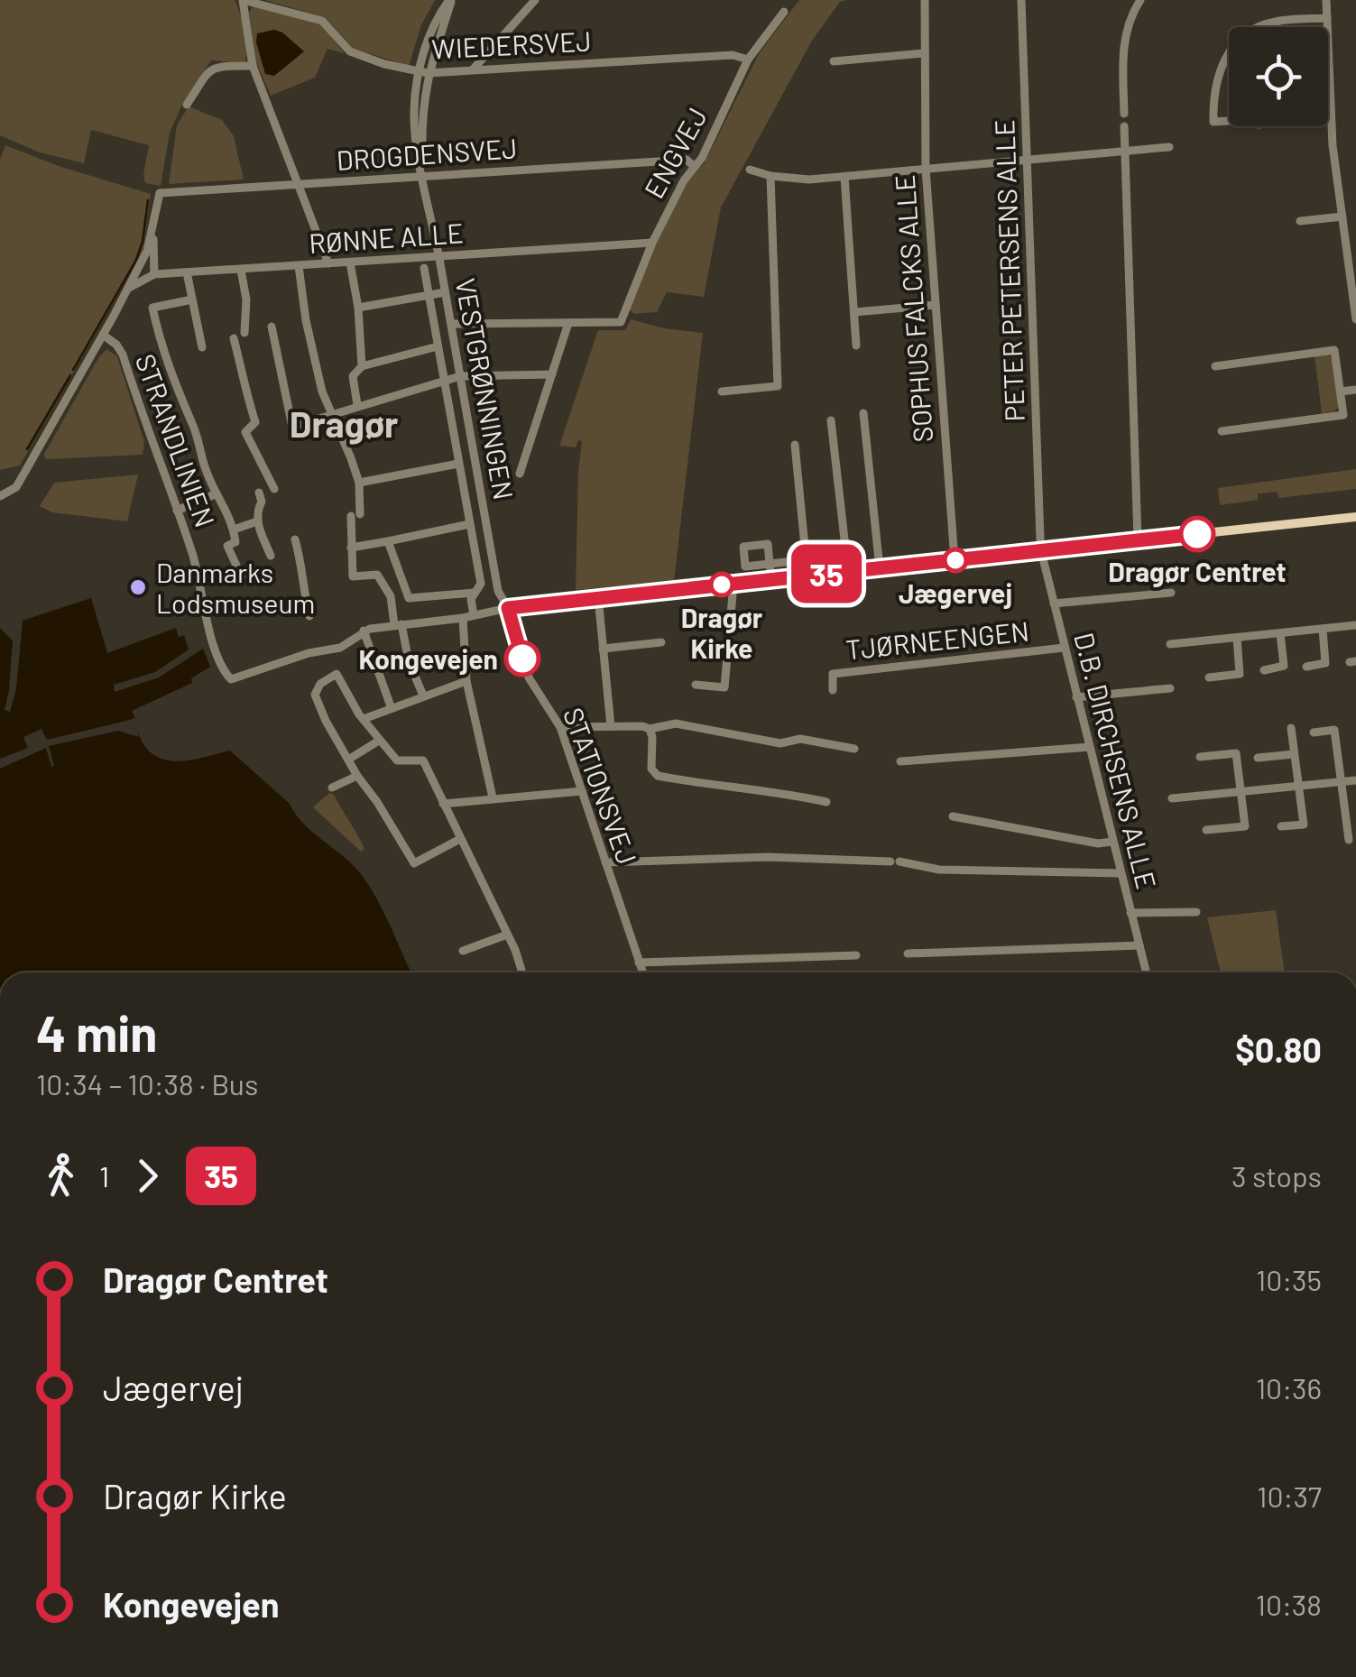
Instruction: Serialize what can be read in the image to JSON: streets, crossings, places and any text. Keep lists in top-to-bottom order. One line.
{"streets":{"street":["WIEDERSVEJ","ENGVEJ","DROGDENSVEJ","RØNNE ALLE","PETER PETERSENS ALLE","SOPHUS FALCKS ALLE","VESTGRØNNINGEN","STRANDLINIEN","TJØRNEENGEN","D.B. DIRCHSENS ALLE","STATIONSVEJ"]},"crossings":[["WIEDERSVEJ","ENGVEJ"],["WIEDERSVEJ","VESTGRØNNINGEN"],["ENGVEJ","DROGDENSVEJ"],["ENGVEJ","RØNNE ALLE"],["DROGDENSVEJ","VESTGRØNNINGEN"],["DROGDENSVEJ","STRANDLINIEN"],["RØNNE ALLE","VESTGRØNNINGEN"],["RØNNE ALLE","STRANDLINIEN"],["VESTGRØNNINGEN","STATIONSVEJ"],["TJØRNEENGEN","D.B. DIRCHSENS ALLE"]],"districts":["Dragør"],"places":["Dragør Centret","Jægervej","Dragør Kirke","Danmarks Lodsmuseum","Kongevejen"],"lines":["bus line 35"],"page":{"on_map":"35","heading":["4 min","10:34 – 10:38 · Bus","$0.80"],"legs":["1","35","3 stops"],"list":[{"name":"Dragør Centret","value":"10:35"},{"name":"Jægervej","value":"10:36"},{"name":"Dragør Kirke","value":"10:37"},{"name":"Kongevejen","value":"10:38"}]}}
